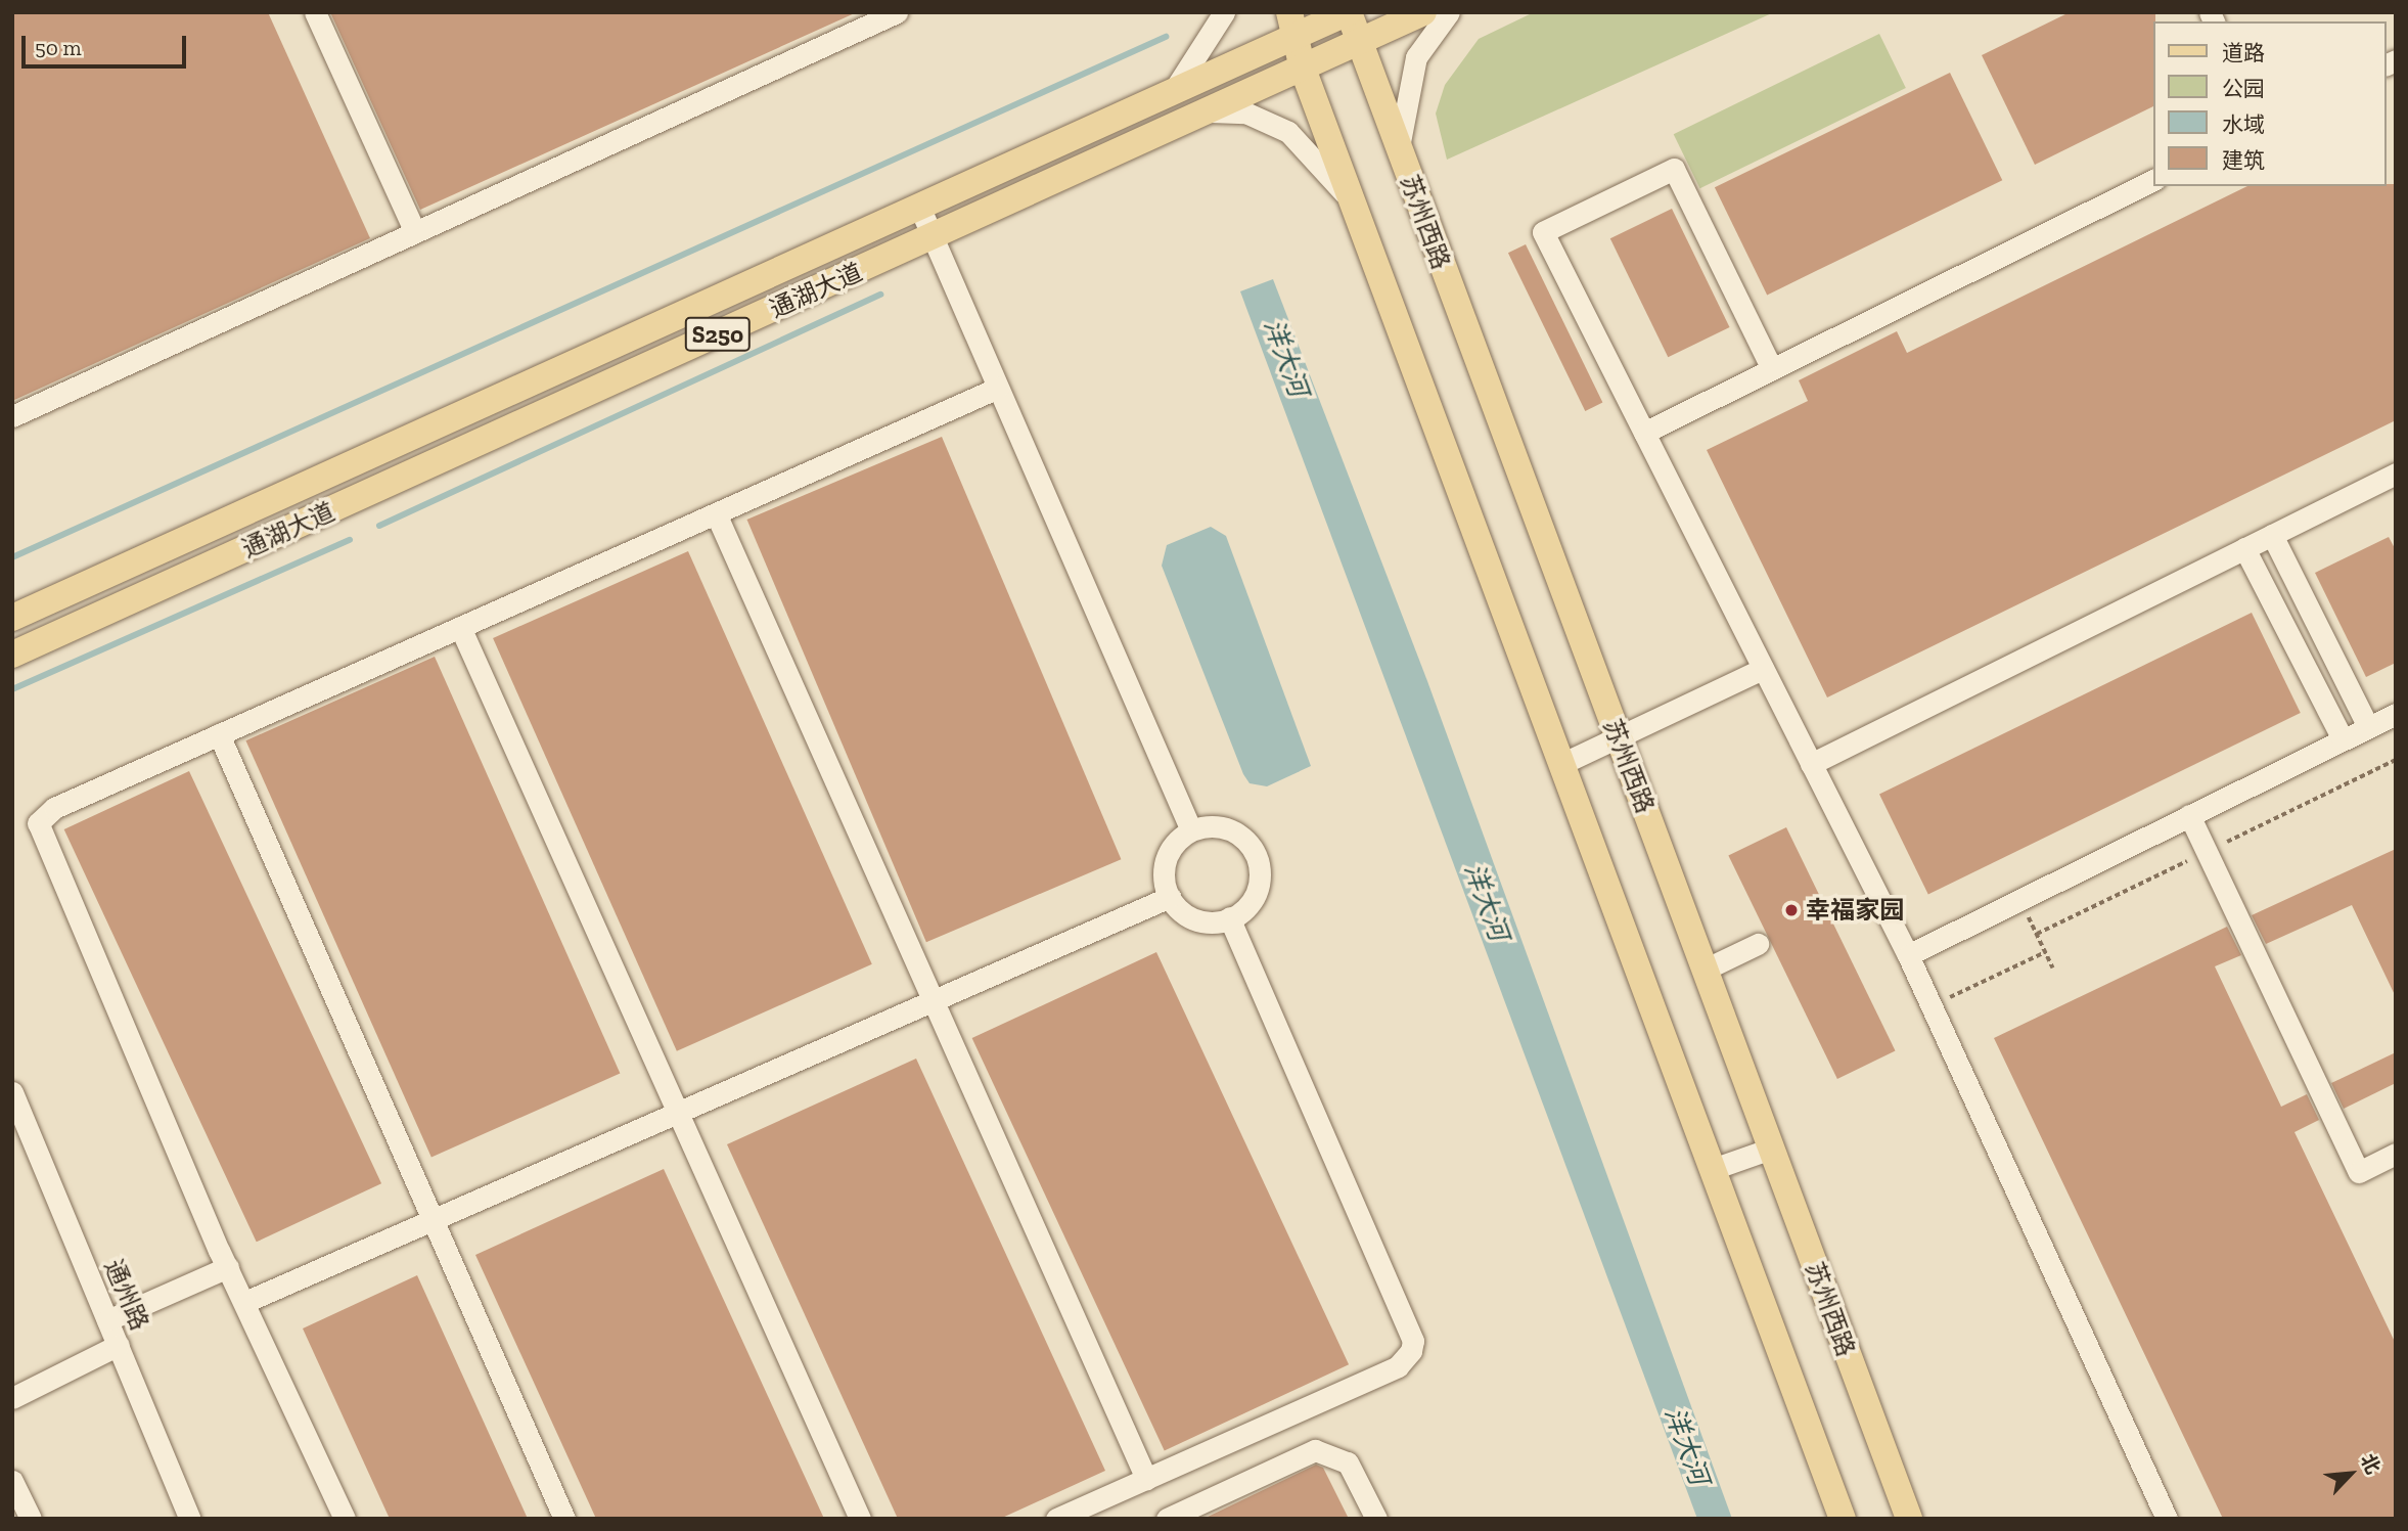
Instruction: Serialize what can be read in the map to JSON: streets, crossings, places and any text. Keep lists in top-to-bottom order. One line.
{"streets":{"main road":["苏州西路","通湖大道","S250"],"street":["通州路"]},"crossings":[["苏州西路","通湖大道"]],"water":["洋大河"],"places":["幸福家园"],"legend":["道路","公园","水域","建筑"],"scale_bar":"50 m","north":"top right"}
